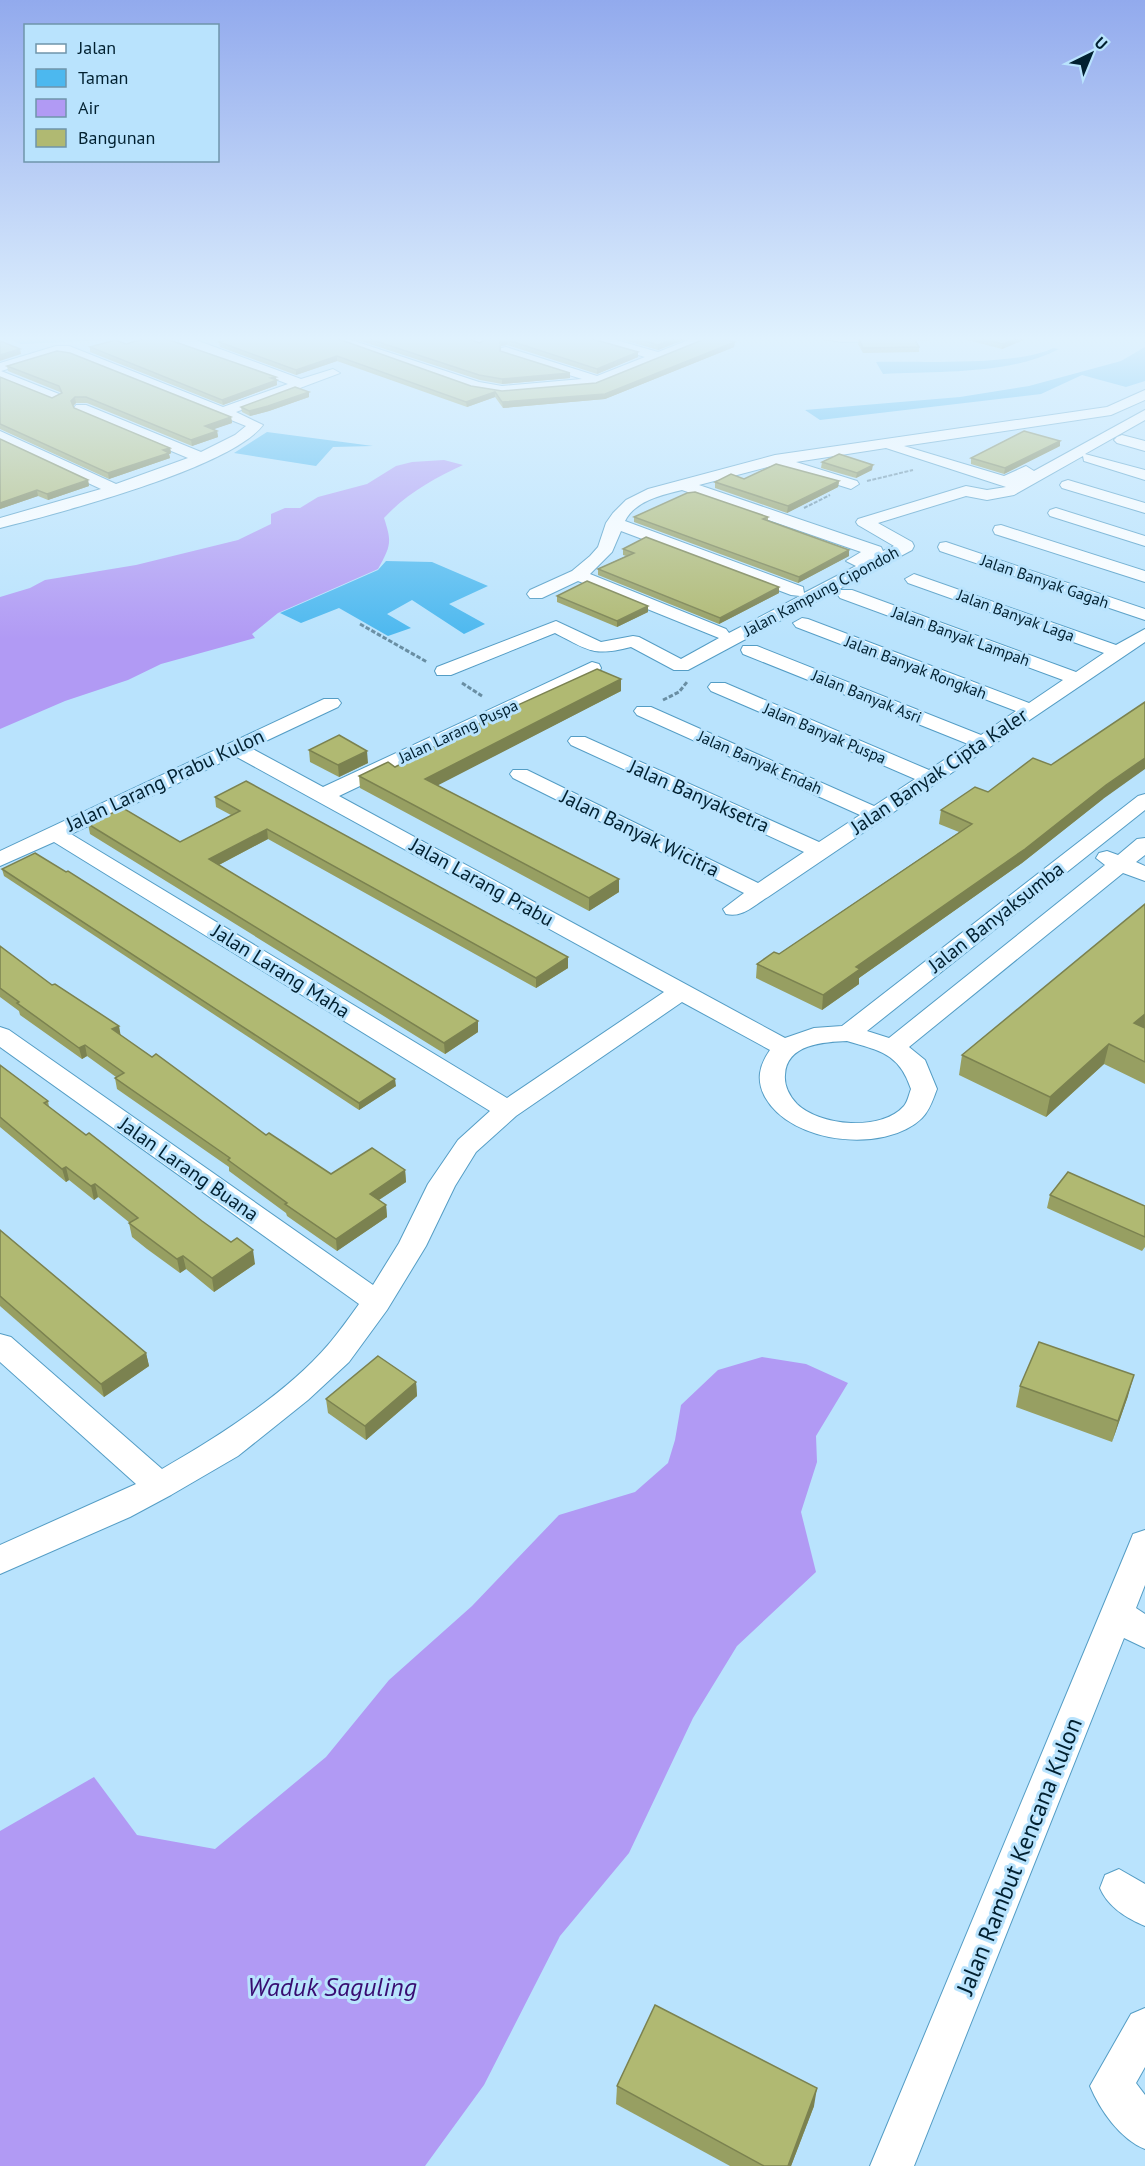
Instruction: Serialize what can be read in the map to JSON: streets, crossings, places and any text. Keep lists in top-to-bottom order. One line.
{"streets":{"street":["Jalan Banyak Gagah","Jalan Kampung Cipondoh","Jalan Banyak Laga","Jalan Banyak Lampah","Jalan Banyak Rongkah","Jalan Banyak Asri","Jalan Larang Puspa","Jalan Banyak Puspa","Jalan Banyak Endah","Jalan Banyak Cipta Kaler","Jalan Larang Prabu Kulon","Jalan Banyaksetra","Jalan Banyak Wicitra","Jalan Larang Prabu","Jalan Banyaksumba","Jalan Larang Maha","Jalan Larang Buana","Jalan Rambut Kencana Kulon"]},"crossings":[["Jalan Banyak Laga","Jalan Banyak Cipta Kaler"],["Jalan Banyak Lampah","Jalan Banyak Cipta Kaler"],["Jalan Banyak Rongkah","Jalan Banyak Cipta Kaler"],["Jalan Banyak Asri","Jalan Banyak Cipta Kaler"],["Jalan Larang Puspa","Jalan Larang Prabu"],["Jalan Banyak Puspa","Jalan Banyak Cipta Kaler"],["Jalan Banyak Endah","Jalan Banyak Cipta Kaler"],["Jalan Banyak Cipta Kaler","Jalan Banyaksetra"],["Jalan Banyak Cipta Kaler","Jalan Banyak Wicitra"],["Jalan Larang Prabu Kulon","Jalan Larang Prabu"],["Jalan Larang Prabu Kulon","Jalan Larang Maha"],["Jalan Larang Prabu","Jalan Banyaksumba"]],"water":["Waduk Saguling"],"legend":["Jalan","Taman","Air","Bangunan"],"north":"top right"}
